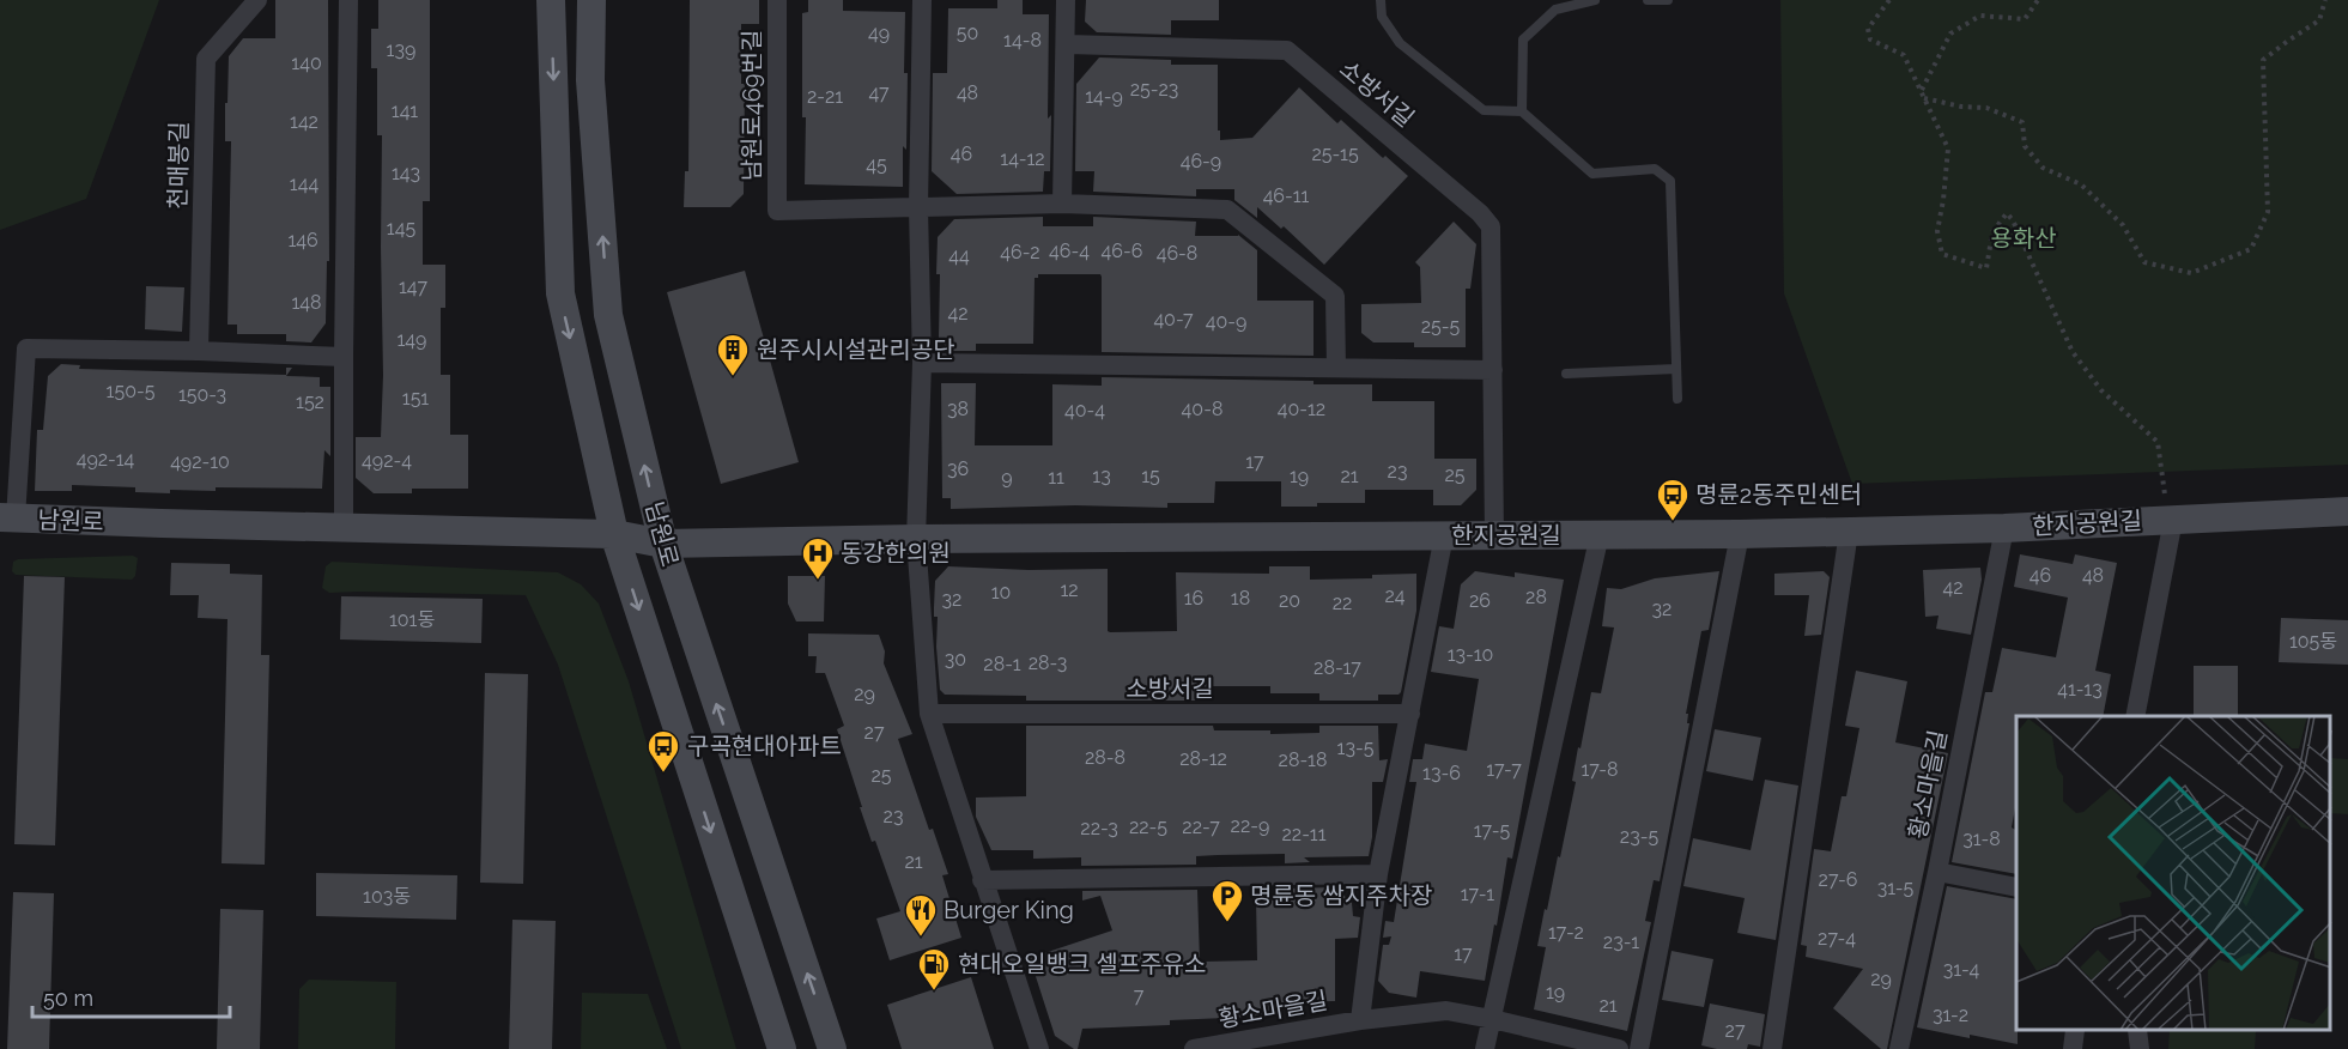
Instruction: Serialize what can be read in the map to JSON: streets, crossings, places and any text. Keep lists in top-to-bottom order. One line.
{"streets":{"street":["소방서길","남원로469번길","천매봉길","남원로","한지공원길","황소마을길"]},"crossings":[["소방서길","한지공원길"],["소방서길","황소마을길"],["남원로","한지공원길"],["한지공원길","황소마을길"]],"parks":["용화산"],"places":{"building":["원주시시설관리공단"],"bus stop":["명륜2동주민센터","구곡현대아파트"],"hospital":["동강한의원"],"parking":["명륜동 쌈지주차장"],"restaurant":["Burger King"],"fuel station":["현대오일뱅크 셀프주유소"]},"house_numbers":["49","50","14-8","139","140","25-23","47","48","2-21","14-9","141","142","46","25-15","14-12","46-9","45","143","144","46-11","145","146","46-4","46-6","46-2","46-8","44","147","148","42","40-7","40-9","25-5","149","150-5","150-3","151","152","38","40-8","40-12","40-4","492-14","492-4","492-10","17","36","23","25","13","15","19","21","9","11","46","48","42","12","10","24","28","16","18","32","20","26","22","32","101동","105동","13-10","30","28-3","28-1","28-17","41-13","29","27","13-5","28-8","28-12","28-18","17-7","17-8","13-6","25","23","22-9","22-5","22-7","22-3","17-5","22-11","23-5","31-8","21","27-6","31-5","17-1","103동","17-2","27-4","23-1","17","31-4","29","19","7","21","31-2","27"],"scale_bar":"50 m"}
